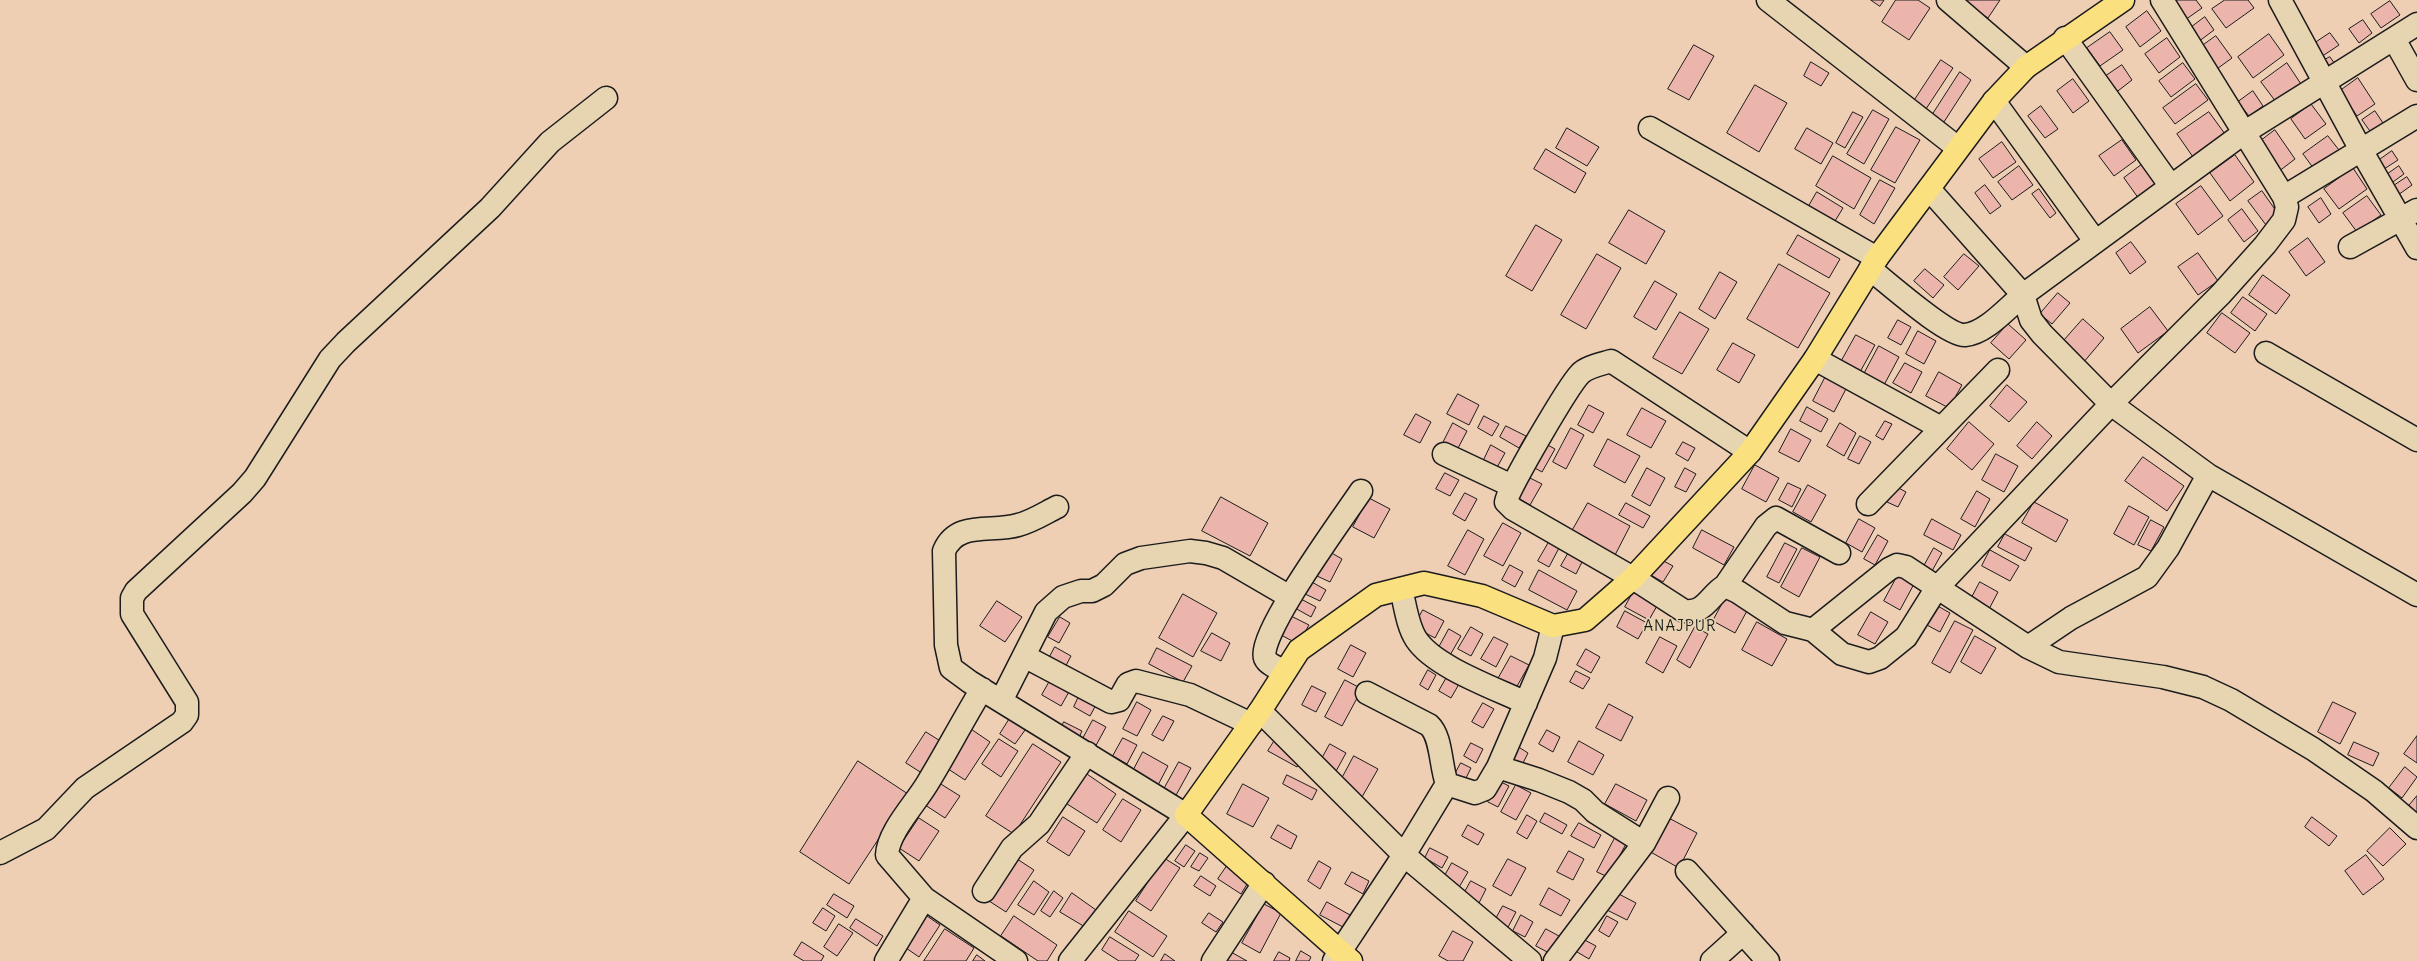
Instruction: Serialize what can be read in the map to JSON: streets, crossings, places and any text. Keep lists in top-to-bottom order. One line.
{"districts":["ANAJPUR"]}
